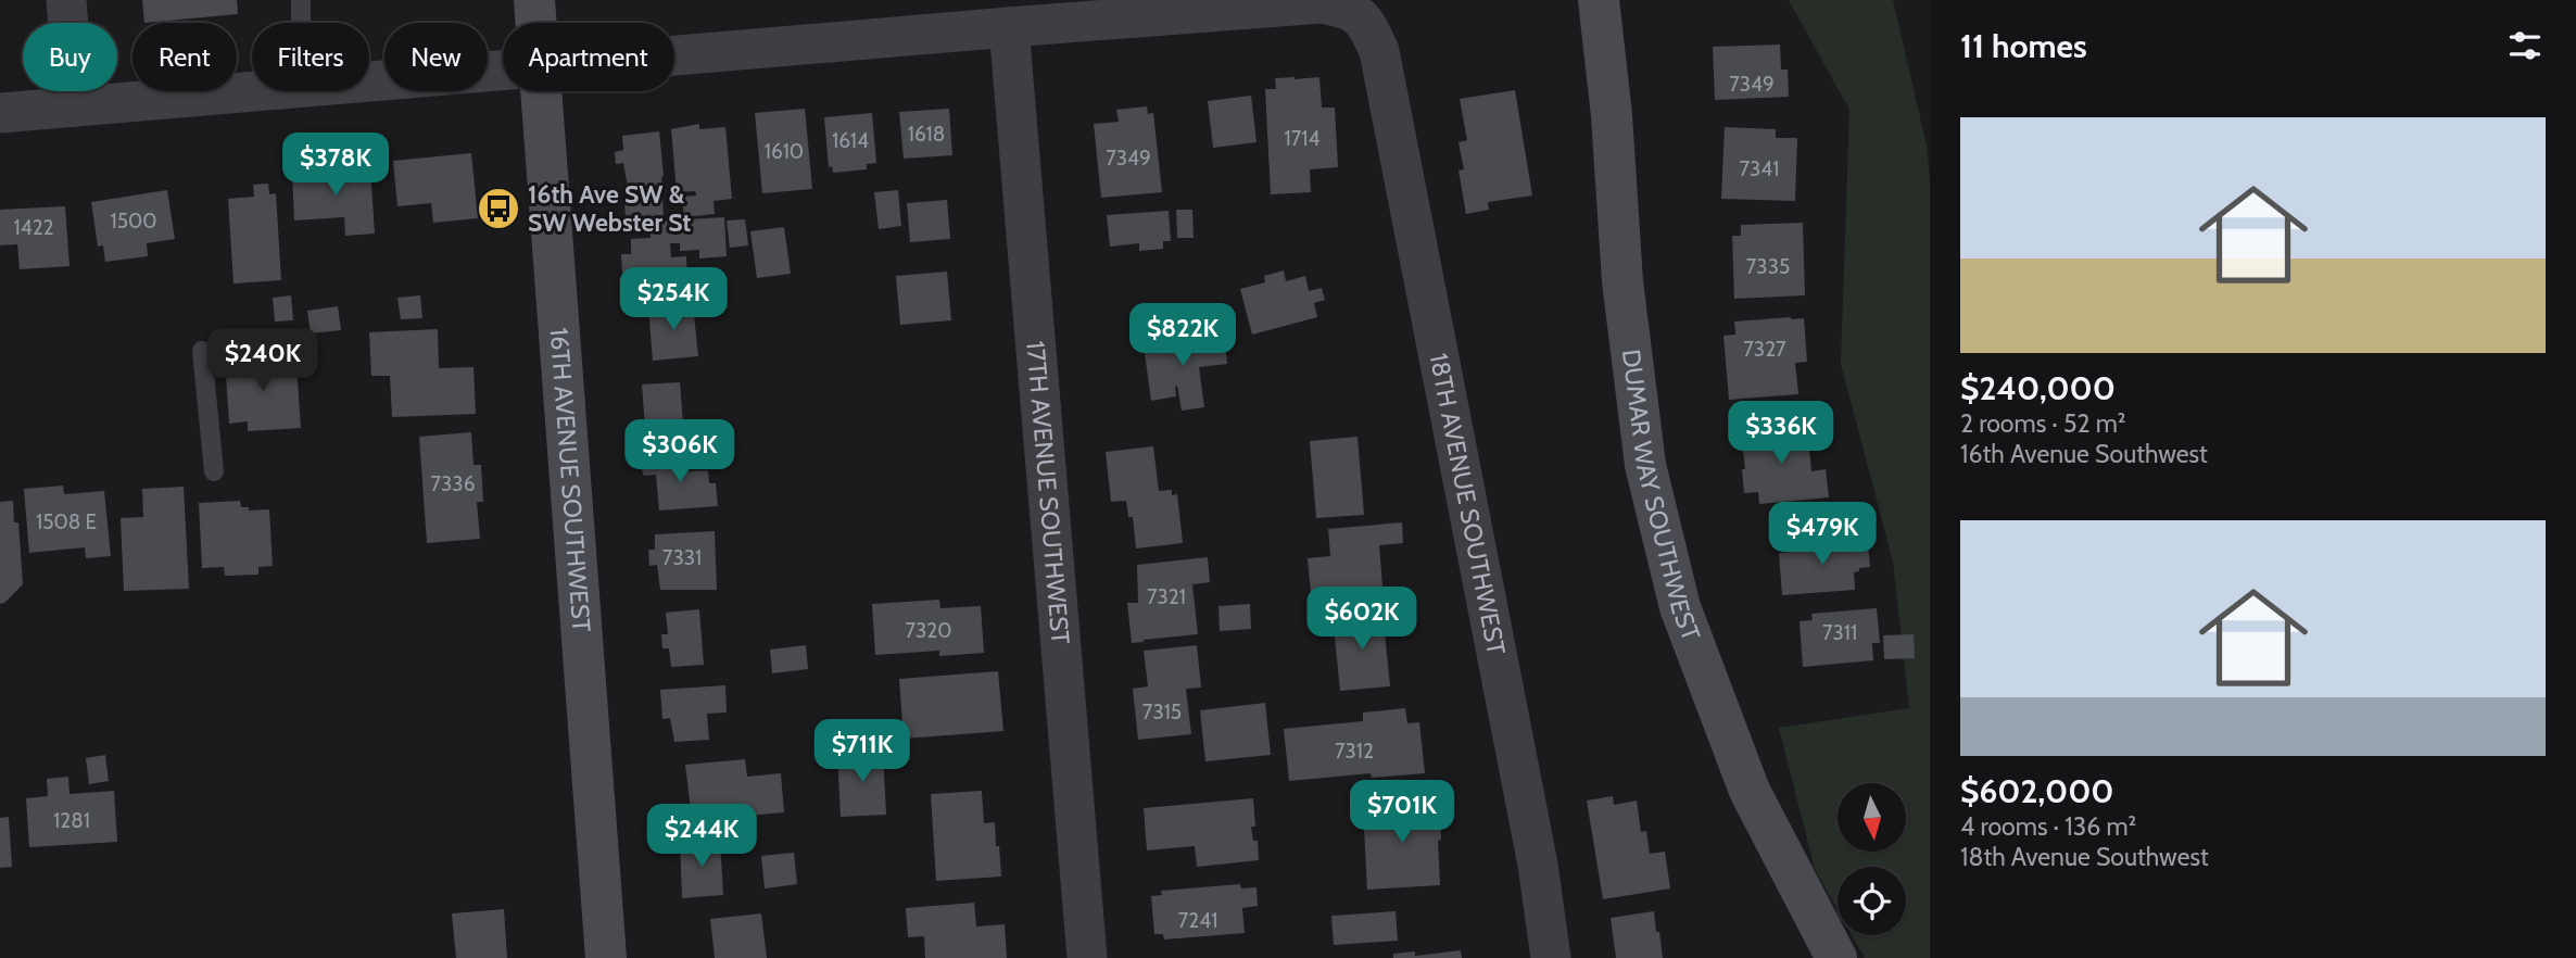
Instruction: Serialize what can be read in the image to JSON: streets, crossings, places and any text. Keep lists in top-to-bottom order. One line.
{"streets":{"street":["16TH AVENUE SOUTHWEST","17TH AVENUE SOUTHWEST","DUMAR WAY SOUTHWEST","18TH AVENUE SOUTHWEST"]},"crossings":[["17TH AVENUE SOUTHWEST","18TH AVENUE SOUTHWEST"]],"places":{"bus stop":["16th Ave SW & SW Webster St"]},"house_numbers":["7349","1618","1714","1614","1610","7349","7341","1500","1422","7335","7327","7336","1508 E","7331","7321","7320","7311","7315","7312","1281","7241"],"north":"bottom","page":{"heading":"11 homes","chip":["Buy","Rent","Filters","New","Apartment"],"list":[{"name":"$240,000","note":"2 rooms · 52 m² · 16th Avenue Southwest"},{"name":"$602,000","note":"4 rooms · 136 m² · 18th Avenue Southwest"}],"price":["$378K","$254K","$822K","$240K","$336K","$306K","$479K","$602K","$711K","$701K","$244K"]}}
